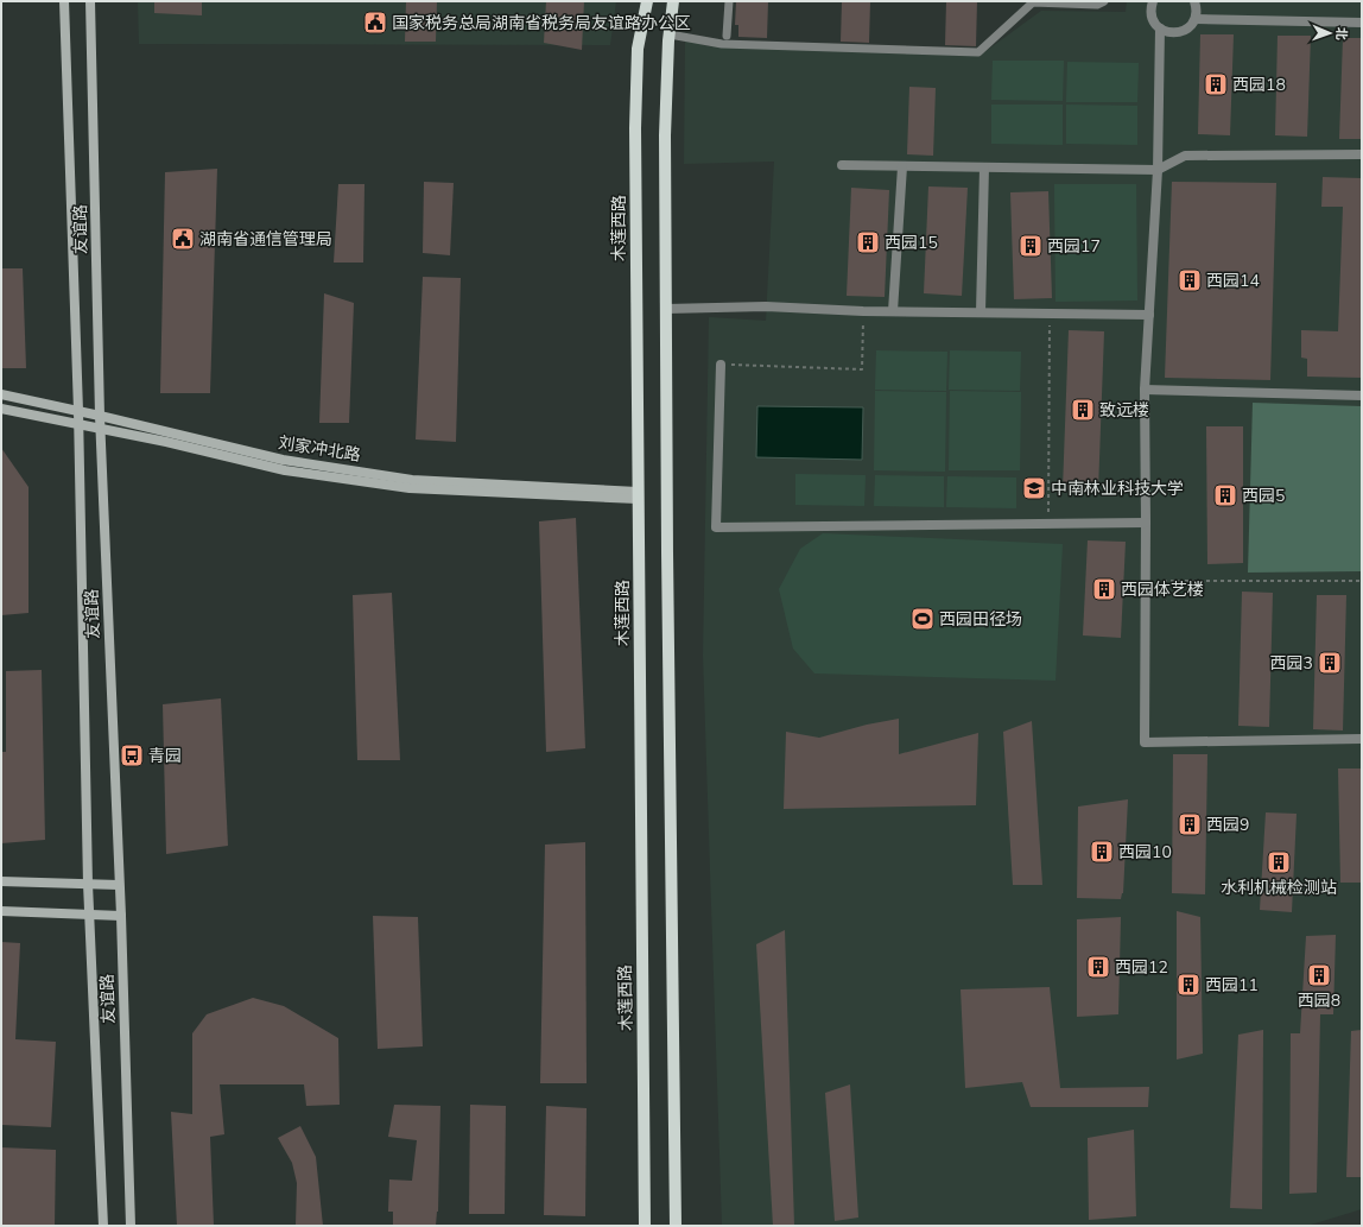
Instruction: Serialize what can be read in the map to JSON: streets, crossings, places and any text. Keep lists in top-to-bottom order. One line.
{"streets":{"main road":["木莲西路","友谊路","刘家冲北路"]},"crossings":[["木莲西路","刘家冲北路"],["友谊路","刘家冲北路"]],"places":{"public building":["国家税务总局湖南省税务局友谊路办公区","湖南省通信管理局"],"building":["西园18","西园15","西园17","西园14","致远楼","西园5","西园体艺楼","西园3","西园9","西园10","水利机械检测站","西园12","西园8","西园11"],"school or university":["中南林业科技大学"],"sports":["西园田径场"],"bus stop":["青园"]},"north":"right"}
